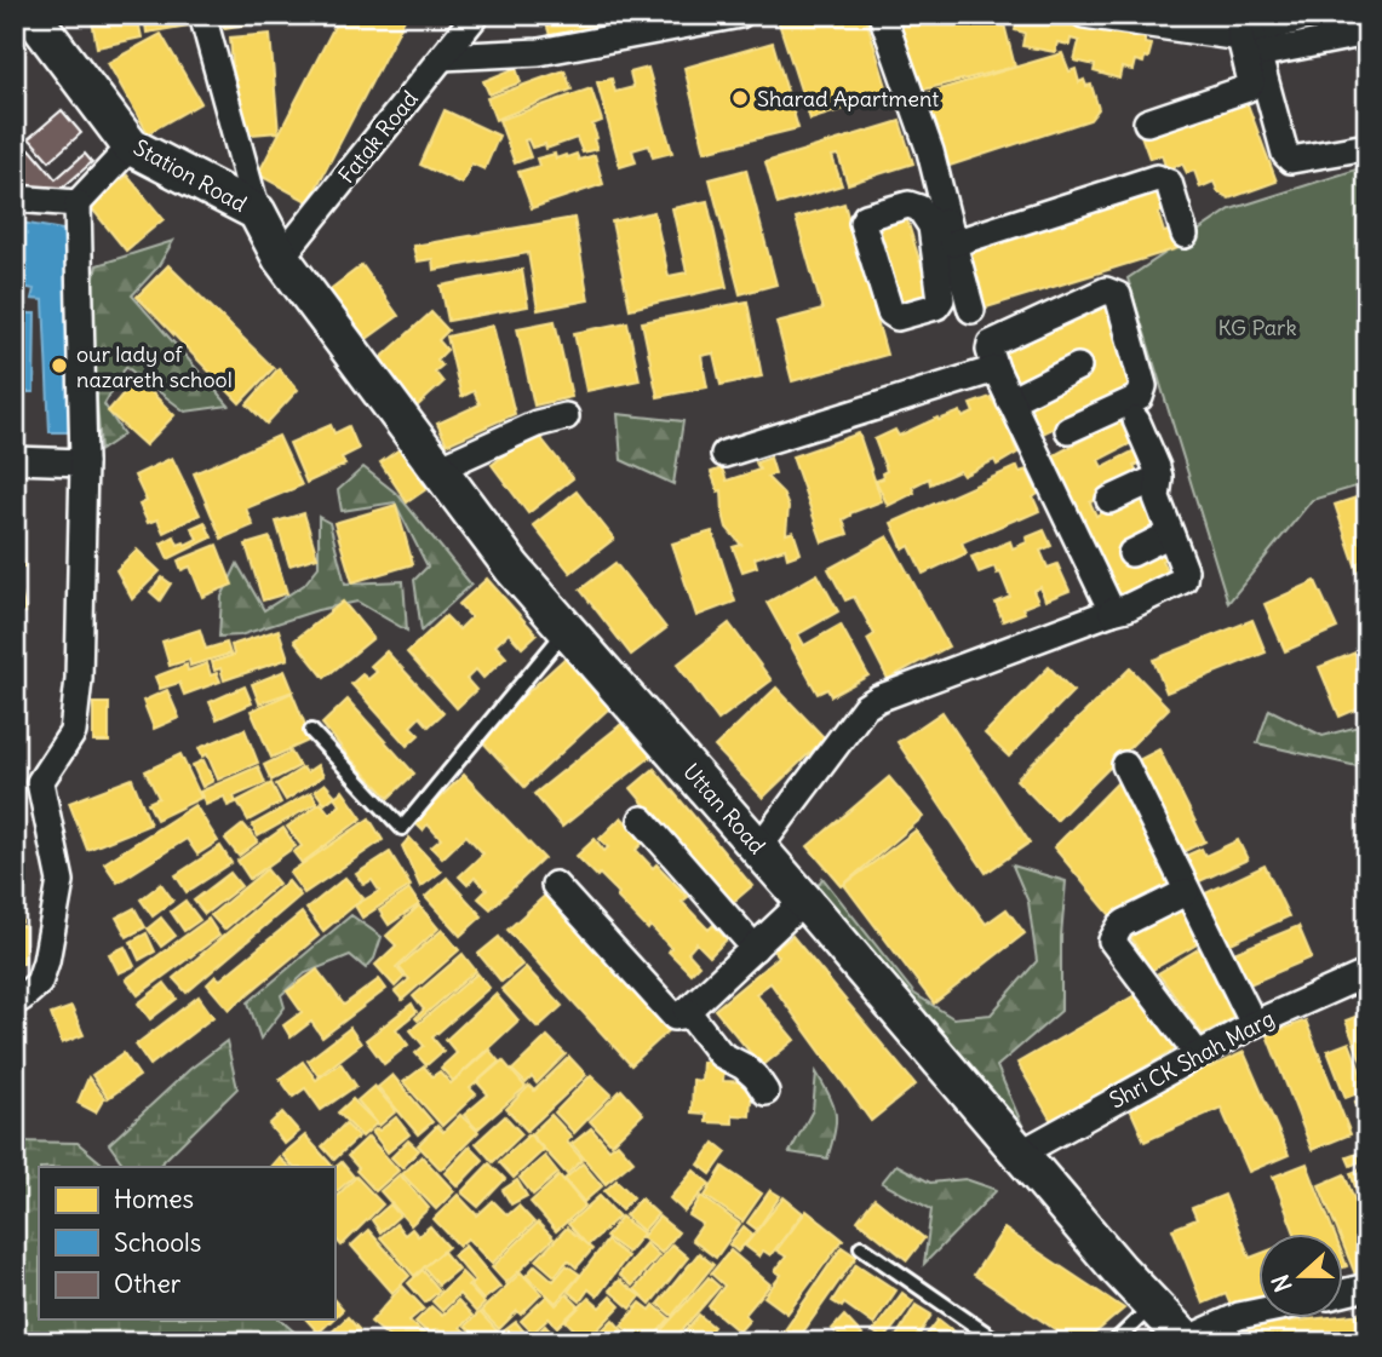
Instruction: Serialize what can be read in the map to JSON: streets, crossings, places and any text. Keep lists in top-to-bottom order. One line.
{"streets":{"street":["Fatak Road","Station Road","Uttan Road","Shri CK Shah Marg"]},"crossings":[["Fatak Road","Station Road"],["Fatak Road","Uttan Road"],["Station Road","Uttan Road"],["Uttan Road","Shri CK Shah Marg"]],"parks":["KG Park"],"places":["Sharad Apartment","our lady of nazareth school"],"legend":["Homes","Schools","Other"],"north":"left"}
